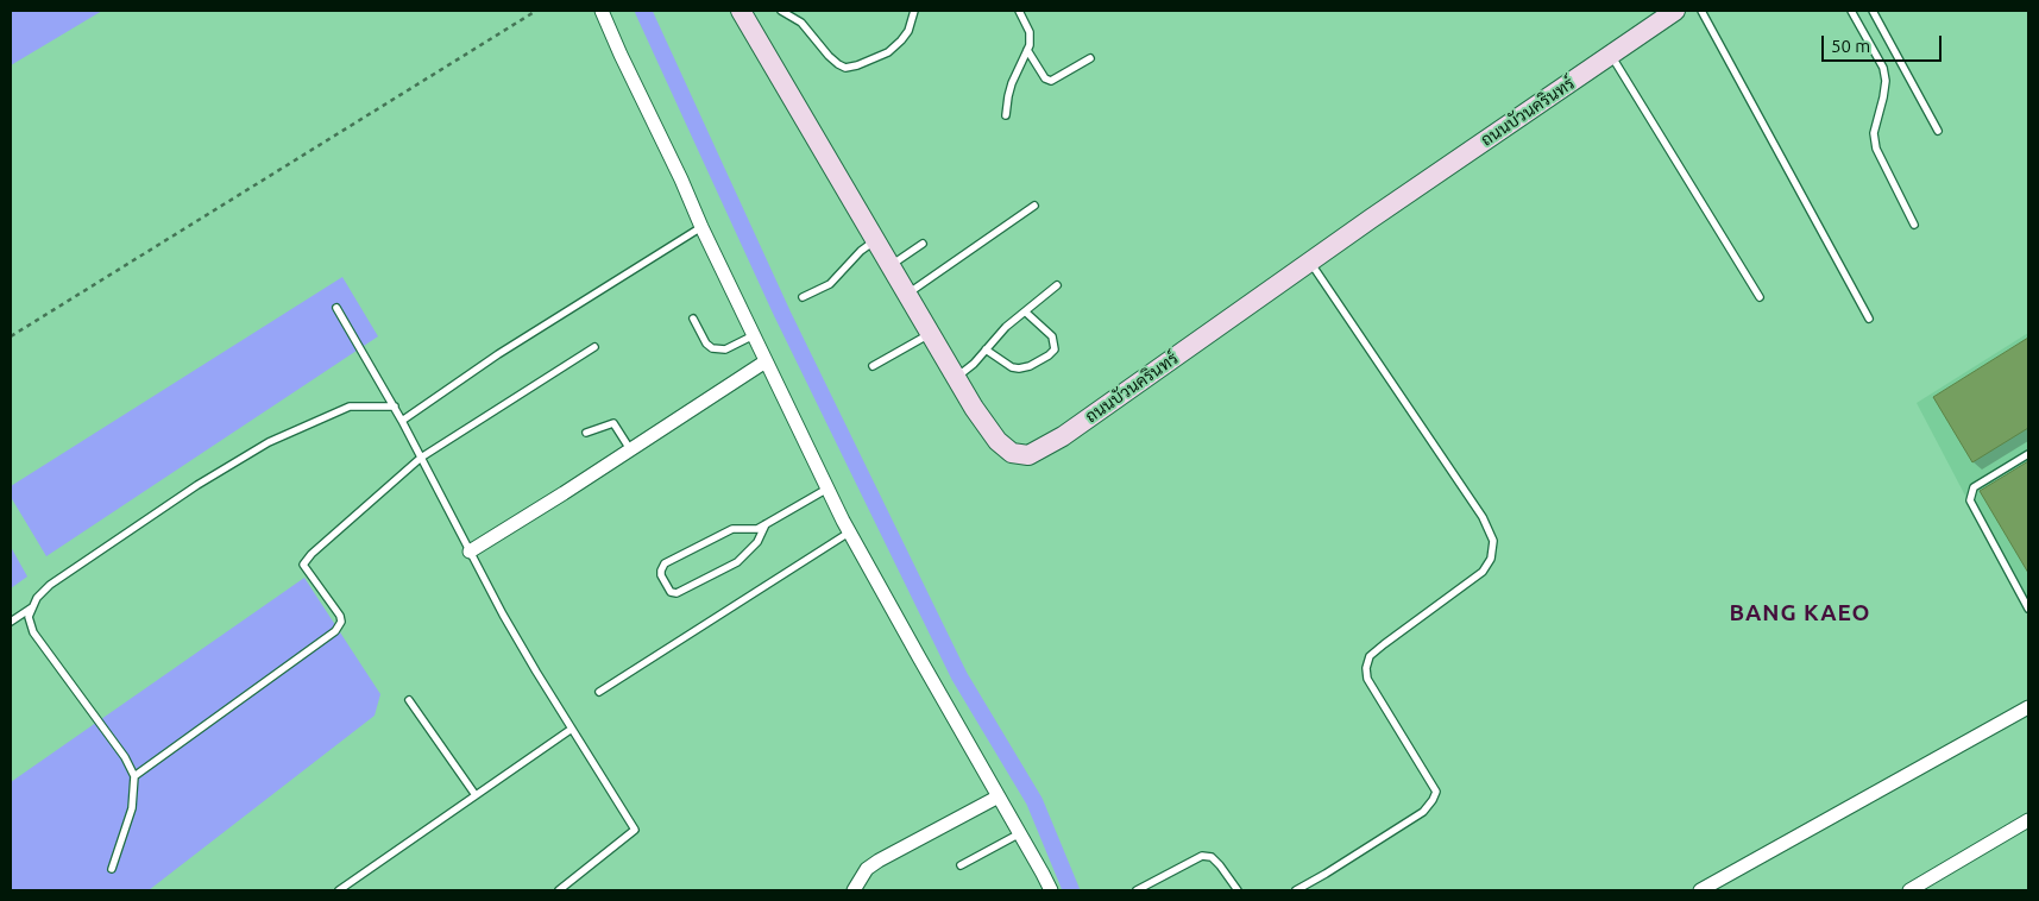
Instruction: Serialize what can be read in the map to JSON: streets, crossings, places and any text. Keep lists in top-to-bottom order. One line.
{"streets":{"street":["ถนนบัวนครินทร์"]},"districts":["BANG KAEO"],"scale_bar":"50 m"}
